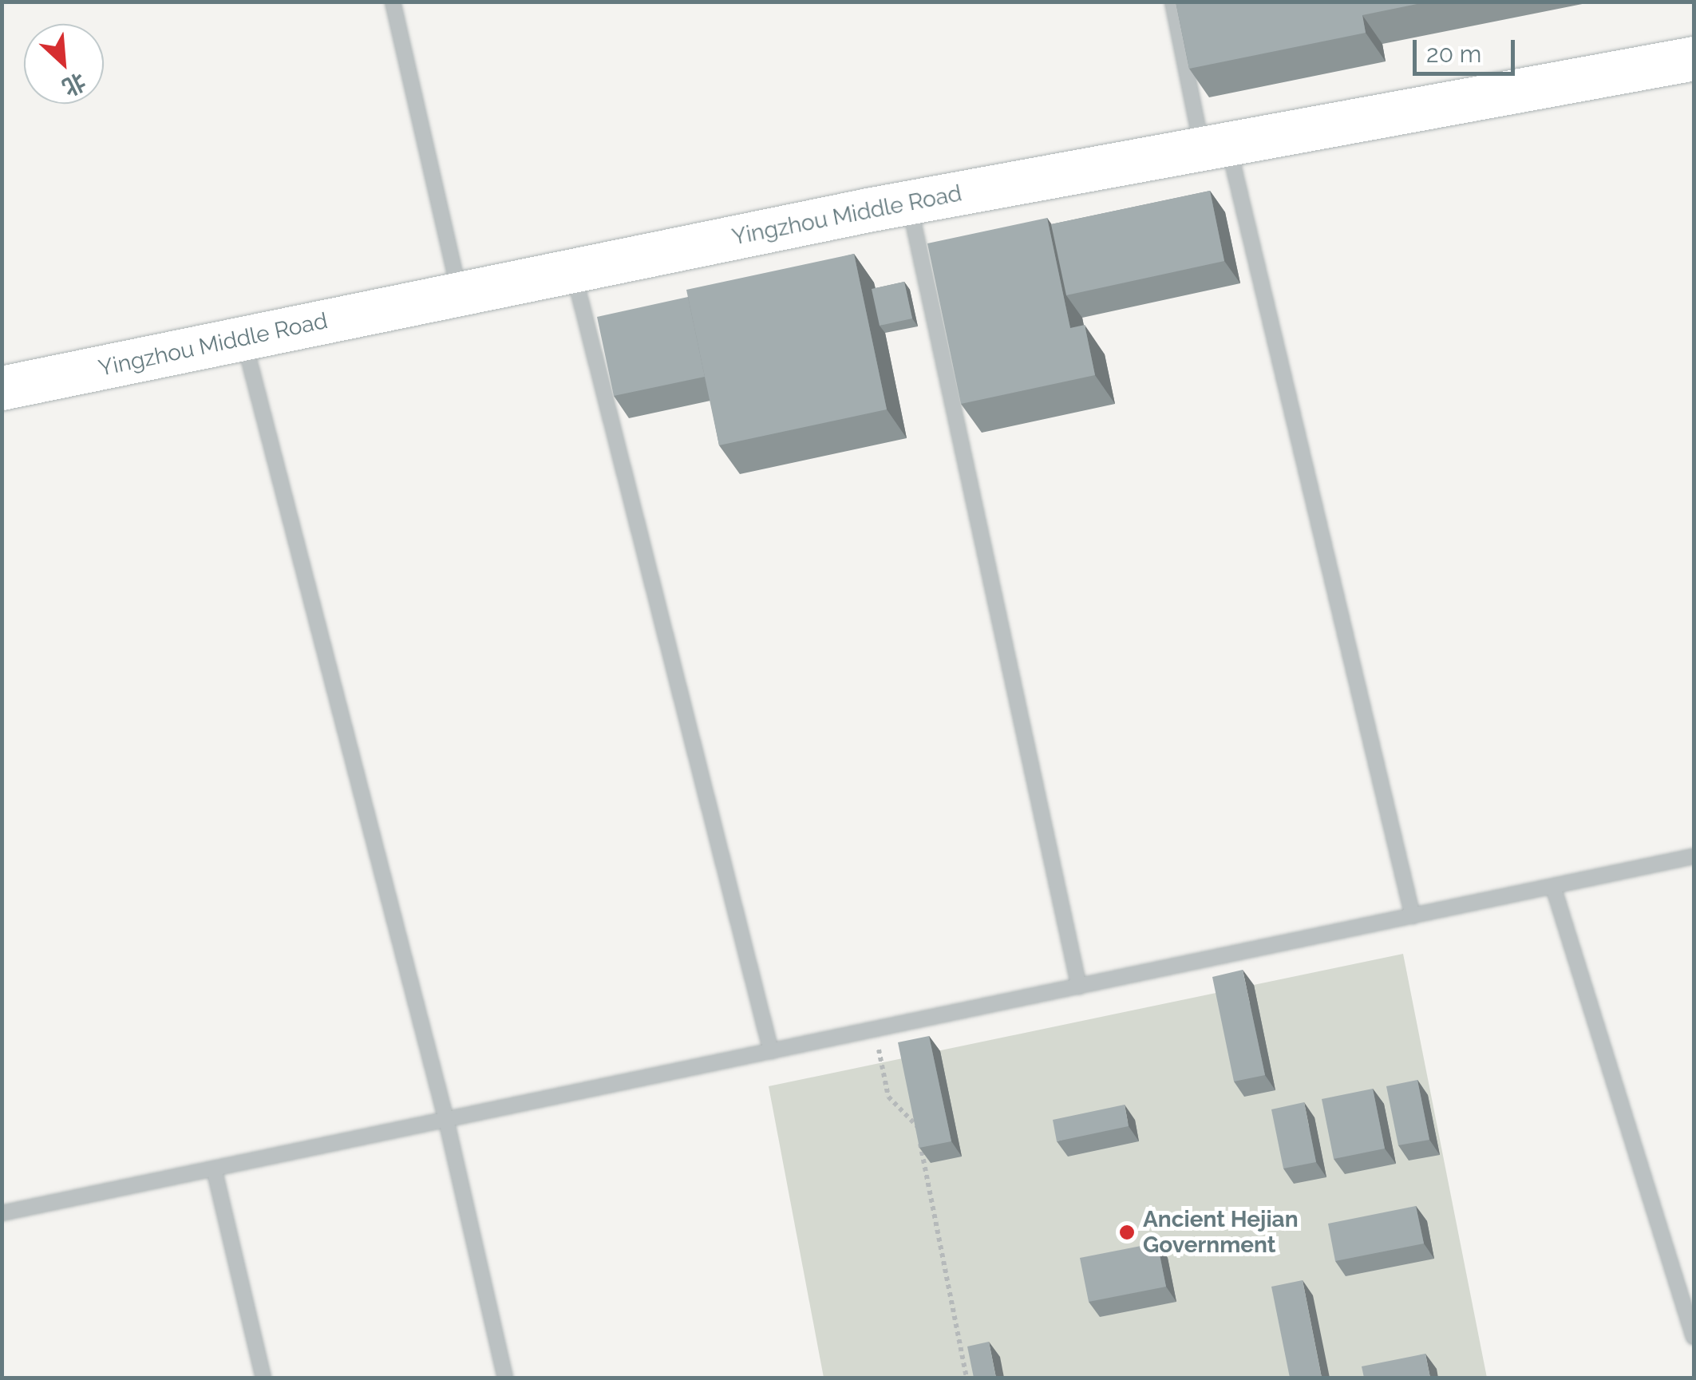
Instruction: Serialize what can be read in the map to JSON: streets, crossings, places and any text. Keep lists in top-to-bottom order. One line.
{"streets":{"main road":["Yingzhou Middle Road"]},"places":["Ancient Hejian Government"],"scale_bar":"20 m","north":"bottom right"}
